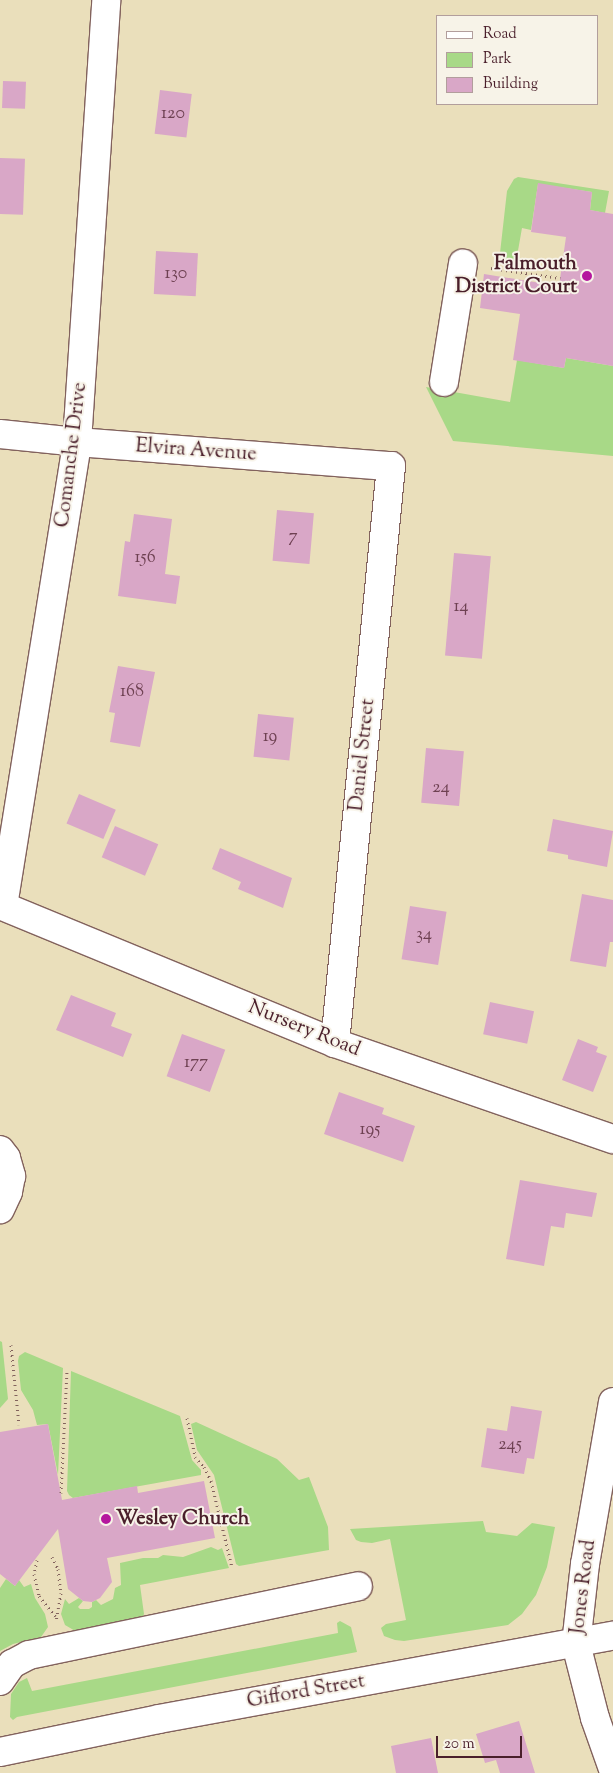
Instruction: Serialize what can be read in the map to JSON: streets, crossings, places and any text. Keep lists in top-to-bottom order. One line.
{"streets":{"street":["Elvira Avenue","Comanche Drive","Daniel Street","Nursery Road","Jones Road","Gifford Street"]},"crossings":[["Elvira Avenue","Comanche Drive"],["Elvira Avenue","Daniel Street"],["Comanche Drive","Nursery Road"],["Daniel Street","Nursery Road"],["Jones Road","Gifford Street"]],"places":["Falmouth District Court","Wesley Church"],"house_numbers":["120","130","7","156","14","168","19","24","34","177","195","245"],"legend":["Road","Park","Building"],"scale_bar":"20 m"}
